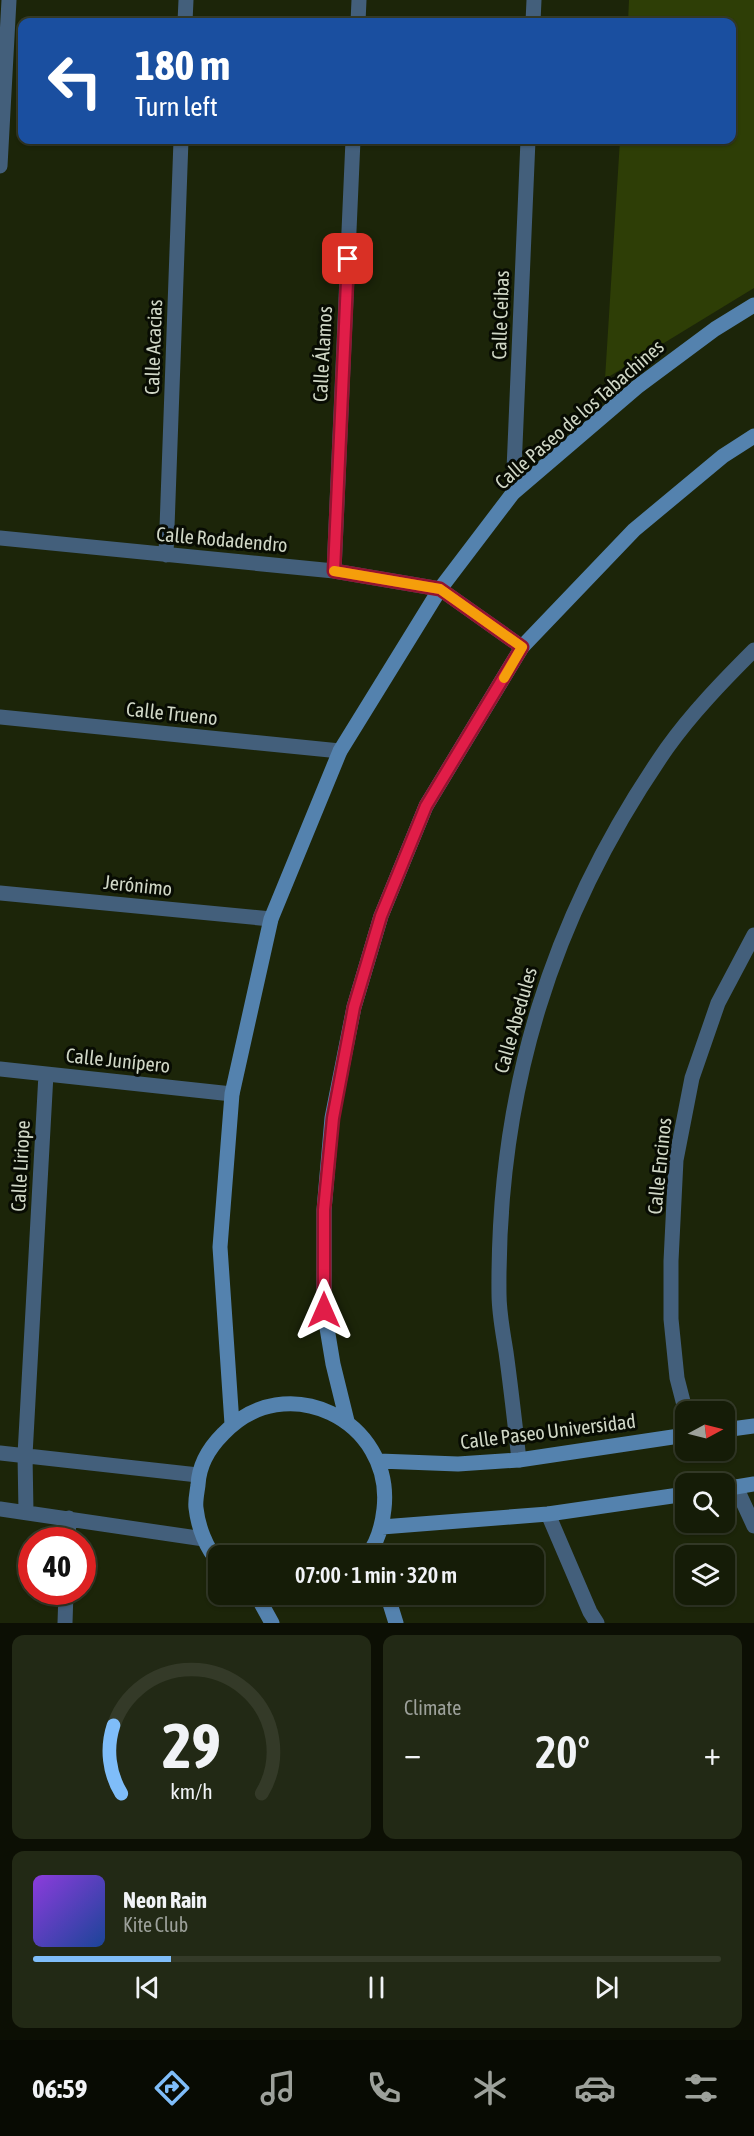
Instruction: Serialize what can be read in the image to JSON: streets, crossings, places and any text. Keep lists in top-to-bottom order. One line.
{"streets":{"street":["Calle Ceibas","Calle Acacias","Calle Álamos","Calle Paseo de los Tabachines","Calle Rodadendro","Calle Trueno","Jerónimo","Calle Abedules","Calle Junípero","Calle Liriope","Calle Encinos","Calle Paseo Universidad"]},"crossings":[["Calle Ceibas","Calle Paseo de los Tabachines"],["Calle Acacias","Calle Rodadendro"],["Calle Álamos","Calle Rodadendro"],["Calle Paseo de los Tabachines","Calle Rodadendro"],["Calle Paseo de los Tabachines","Calle Trueno"],["Calle Paseo de los Tabachines","Jerónimo"],["Calle Paseo de los Tabachines","Calle Junípero"],["Calle Abedules","Calle Paseo Universidad"],["Calle Junípero","Calle Liriope"]],"north":"right","page":{"turn":["180 m","Turn left"],"limit":"40","trip":"07:00 · 1 min · 320 m","tile":"Climate","heat":["−","20°","+"],"song":["Neon Rain","Kite Club"],"tabs":"06:59","gauge":["29","km/h"]}}
